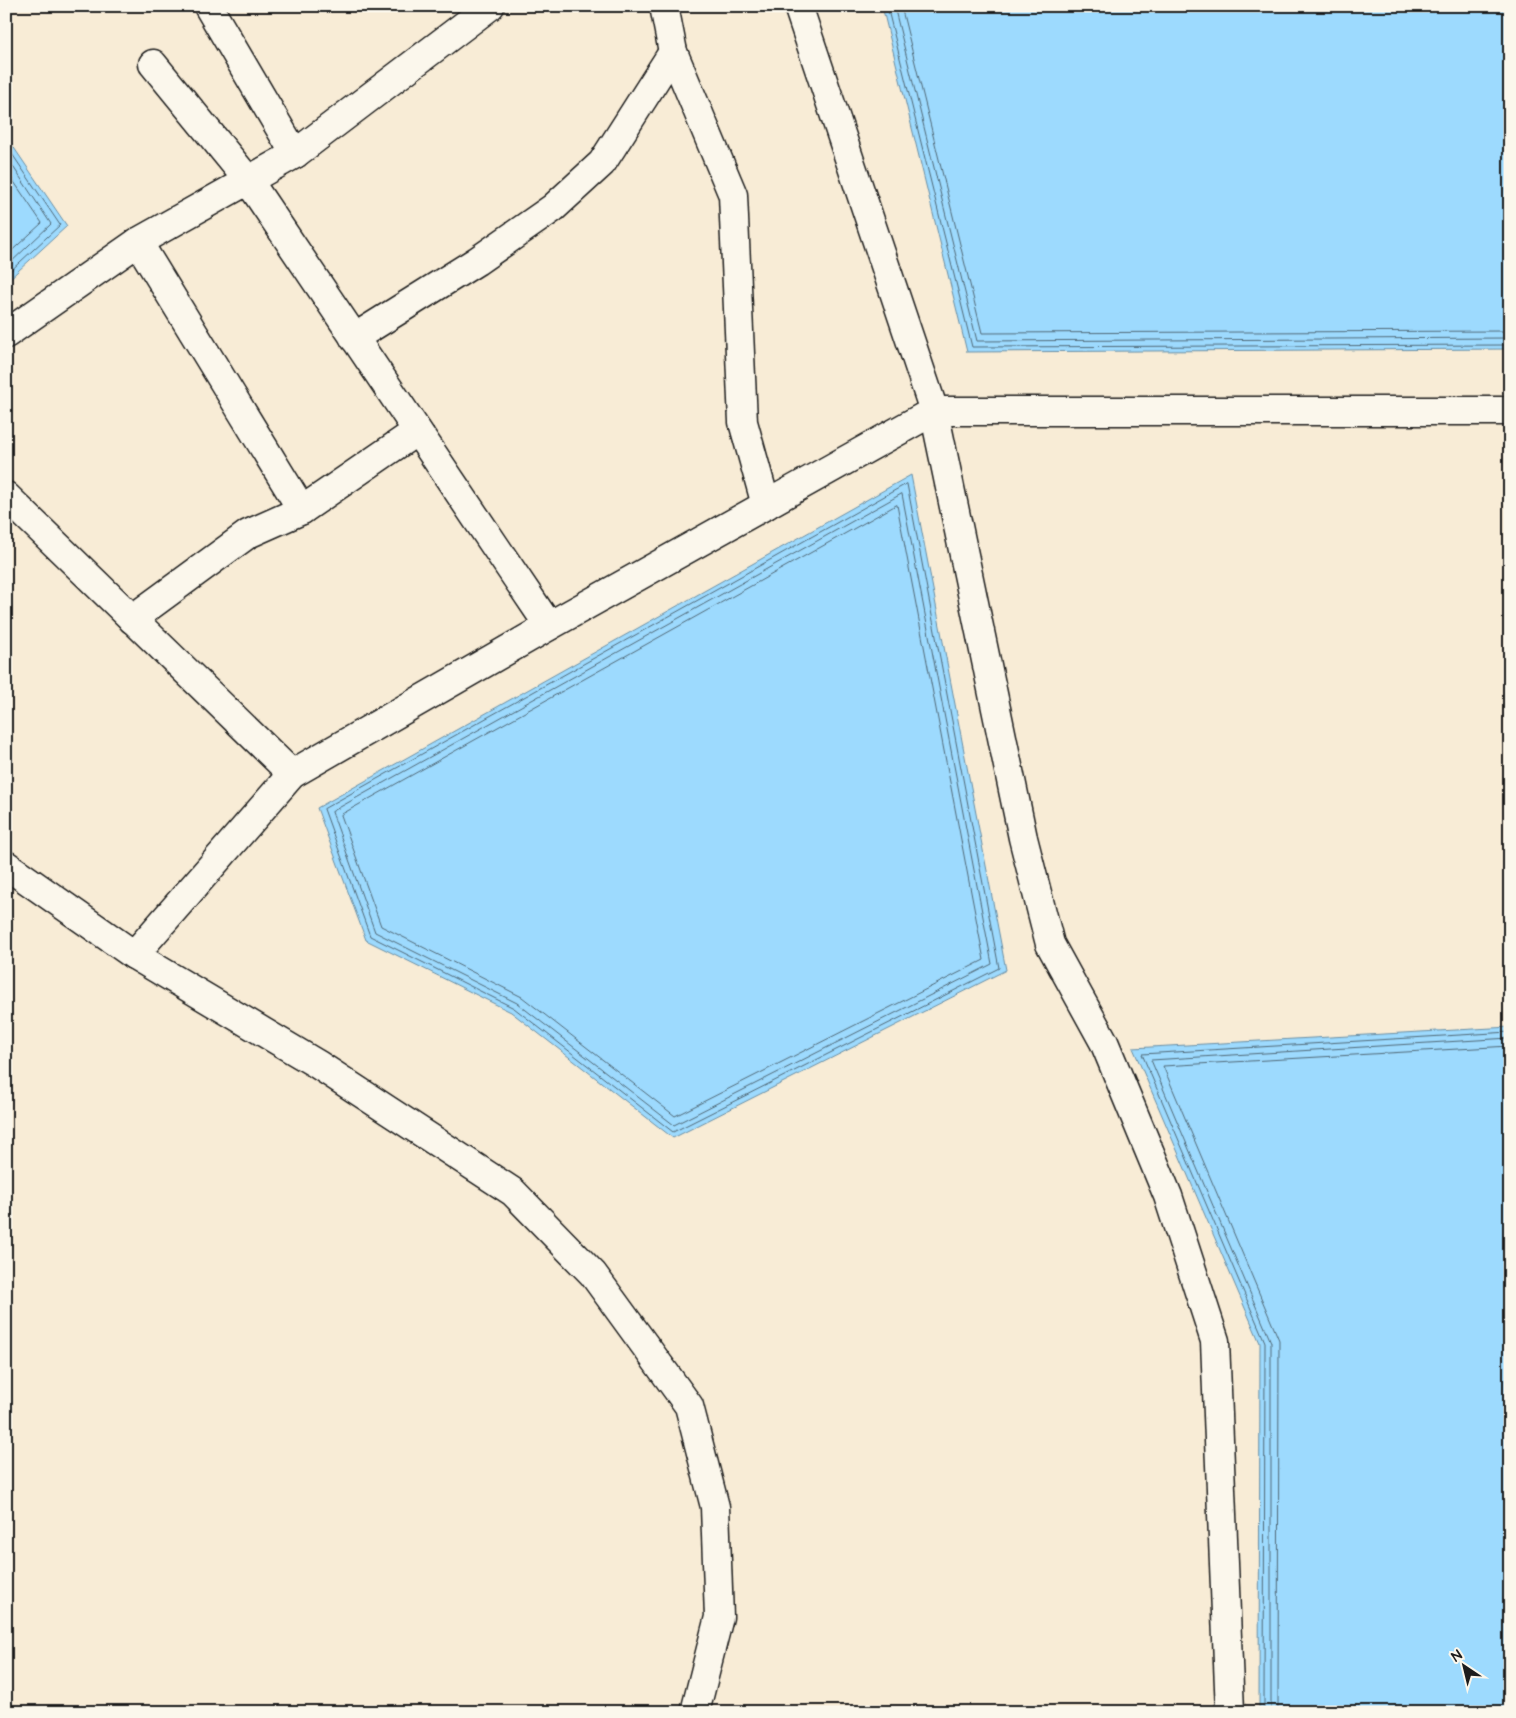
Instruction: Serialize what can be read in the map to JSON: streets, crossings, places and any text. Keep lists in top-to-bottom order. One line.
{"north":"top left"}
